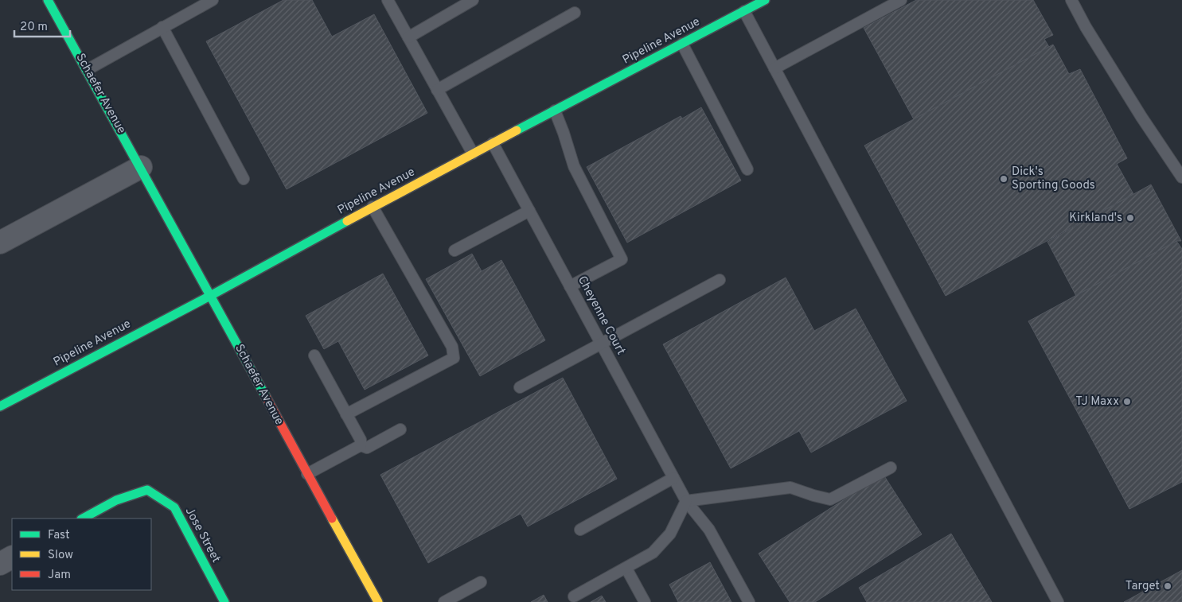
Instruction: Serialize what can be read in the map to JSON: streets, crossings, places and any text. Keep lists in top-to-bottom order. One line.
{"streets":{"main road":["Pipeline Avenue","Schaefer Avenue","Jose Street"],"lane":["Cheyenne Court"]},"crossings":[["Pipeline Avenue","Schaefer Avenue"],["Pipeline Avenue","Cheyenne Court"]],"places":["Dick's Sporting Goods","Kirkland's","TJ Maxx","Target"],"legend":["Fast","Slow","Jam"],"scale_bar":"20 m"}
